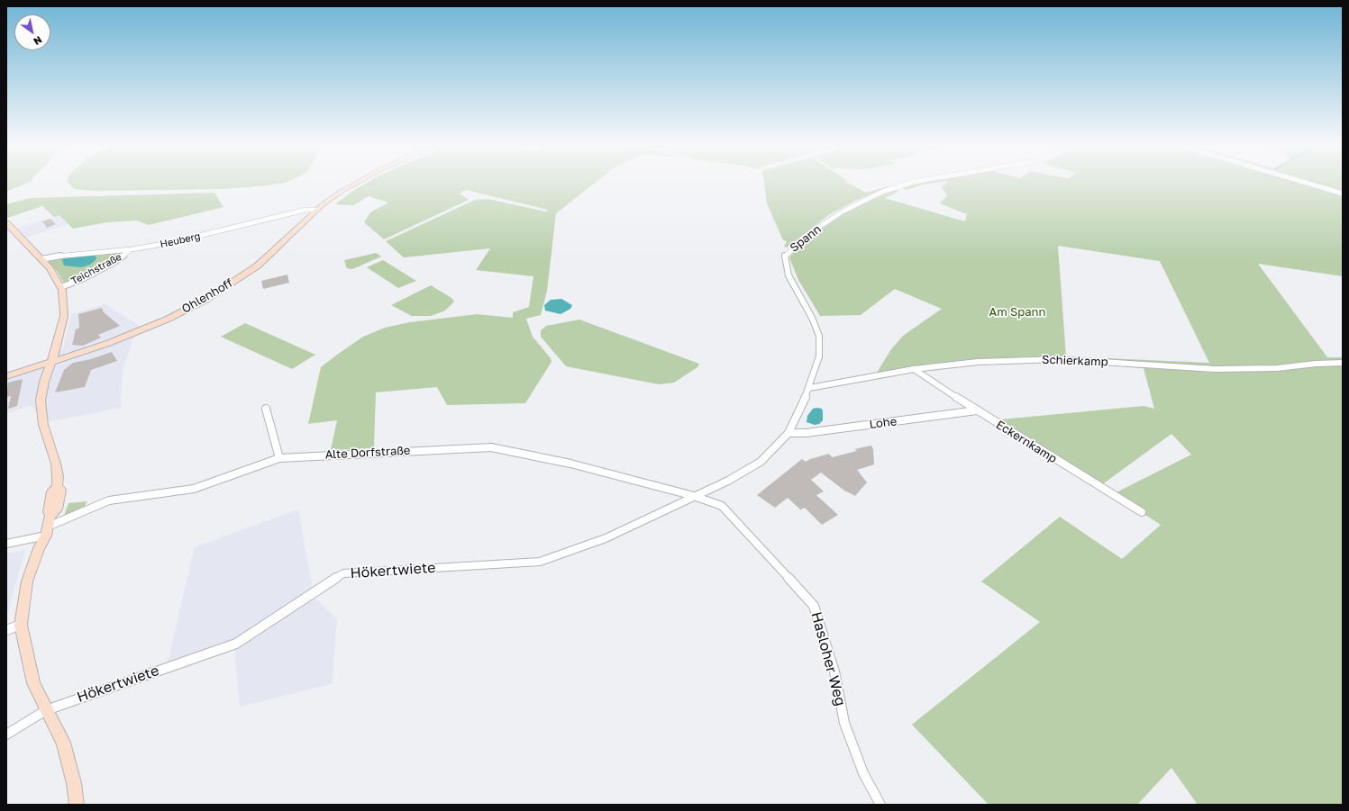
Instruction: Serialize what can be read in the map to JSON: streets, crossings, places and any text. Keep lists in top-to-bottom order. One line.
{"streets":{"main road":["Ohlenhoff"],"street":["Spann","Heuberg","Teichstraße","Schierkamp","Lohe","Eckernkamp","Alte Dorfstraße","Hökertwiete","Hasloher Weg"]},"crossings":[["Spann","Schierkamp"],["Spann","Lohe"],["Spann","Alte Dorfstraße"],["Spann","Hökertwiete"],["Spann","Hasloher Weg"],["Heuberg","Teichstraße"],["Heuberg","Ohlenhoff"],["Schierkamp","Eckernkamp"],["Lohe","Eckernkamp"],["Alte Dorfstraße","Hökertwiete"],["Alte Dorfstraße","Hasloher Weg"],["Hökertwiete","Hasloher Weg"]],"parks":["Am Spann"],"north":"bottom right"}
